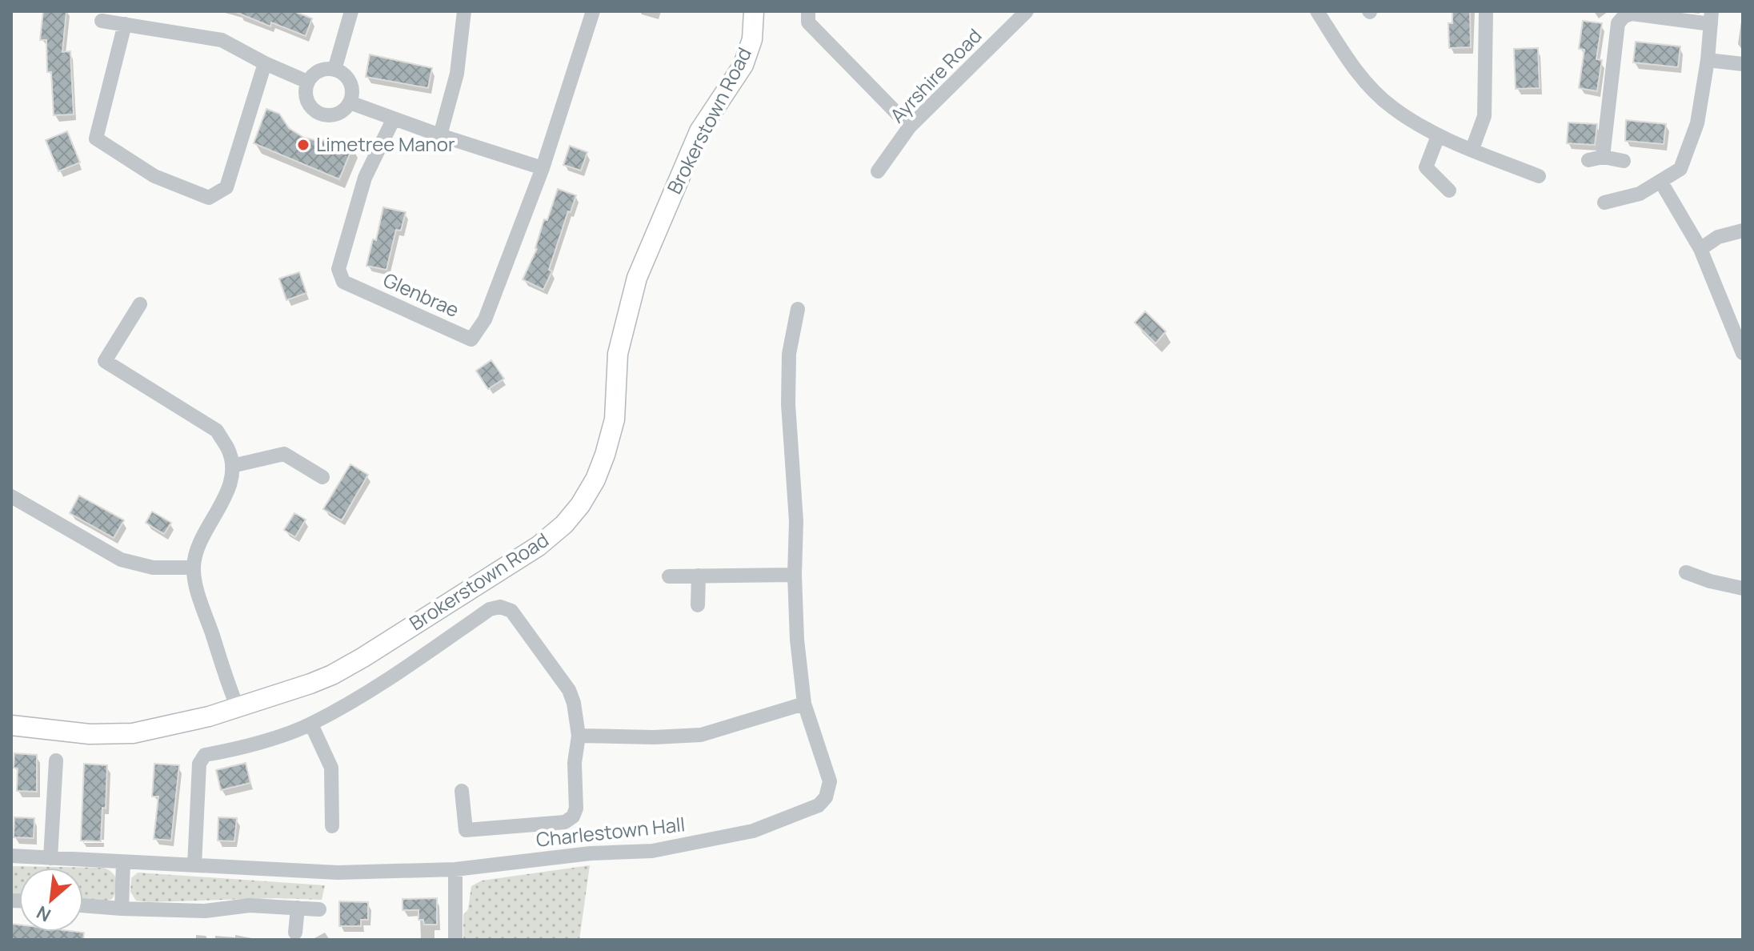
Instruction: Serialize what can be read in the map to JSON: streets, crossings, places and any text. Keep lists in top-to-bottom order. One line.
{"streets":{"street":["Ayrshire Road","Brokerstown Road","Glenbrae","Charlestown Hall"]},"places":["Limetree Manor"],"north":"bottom left"}
